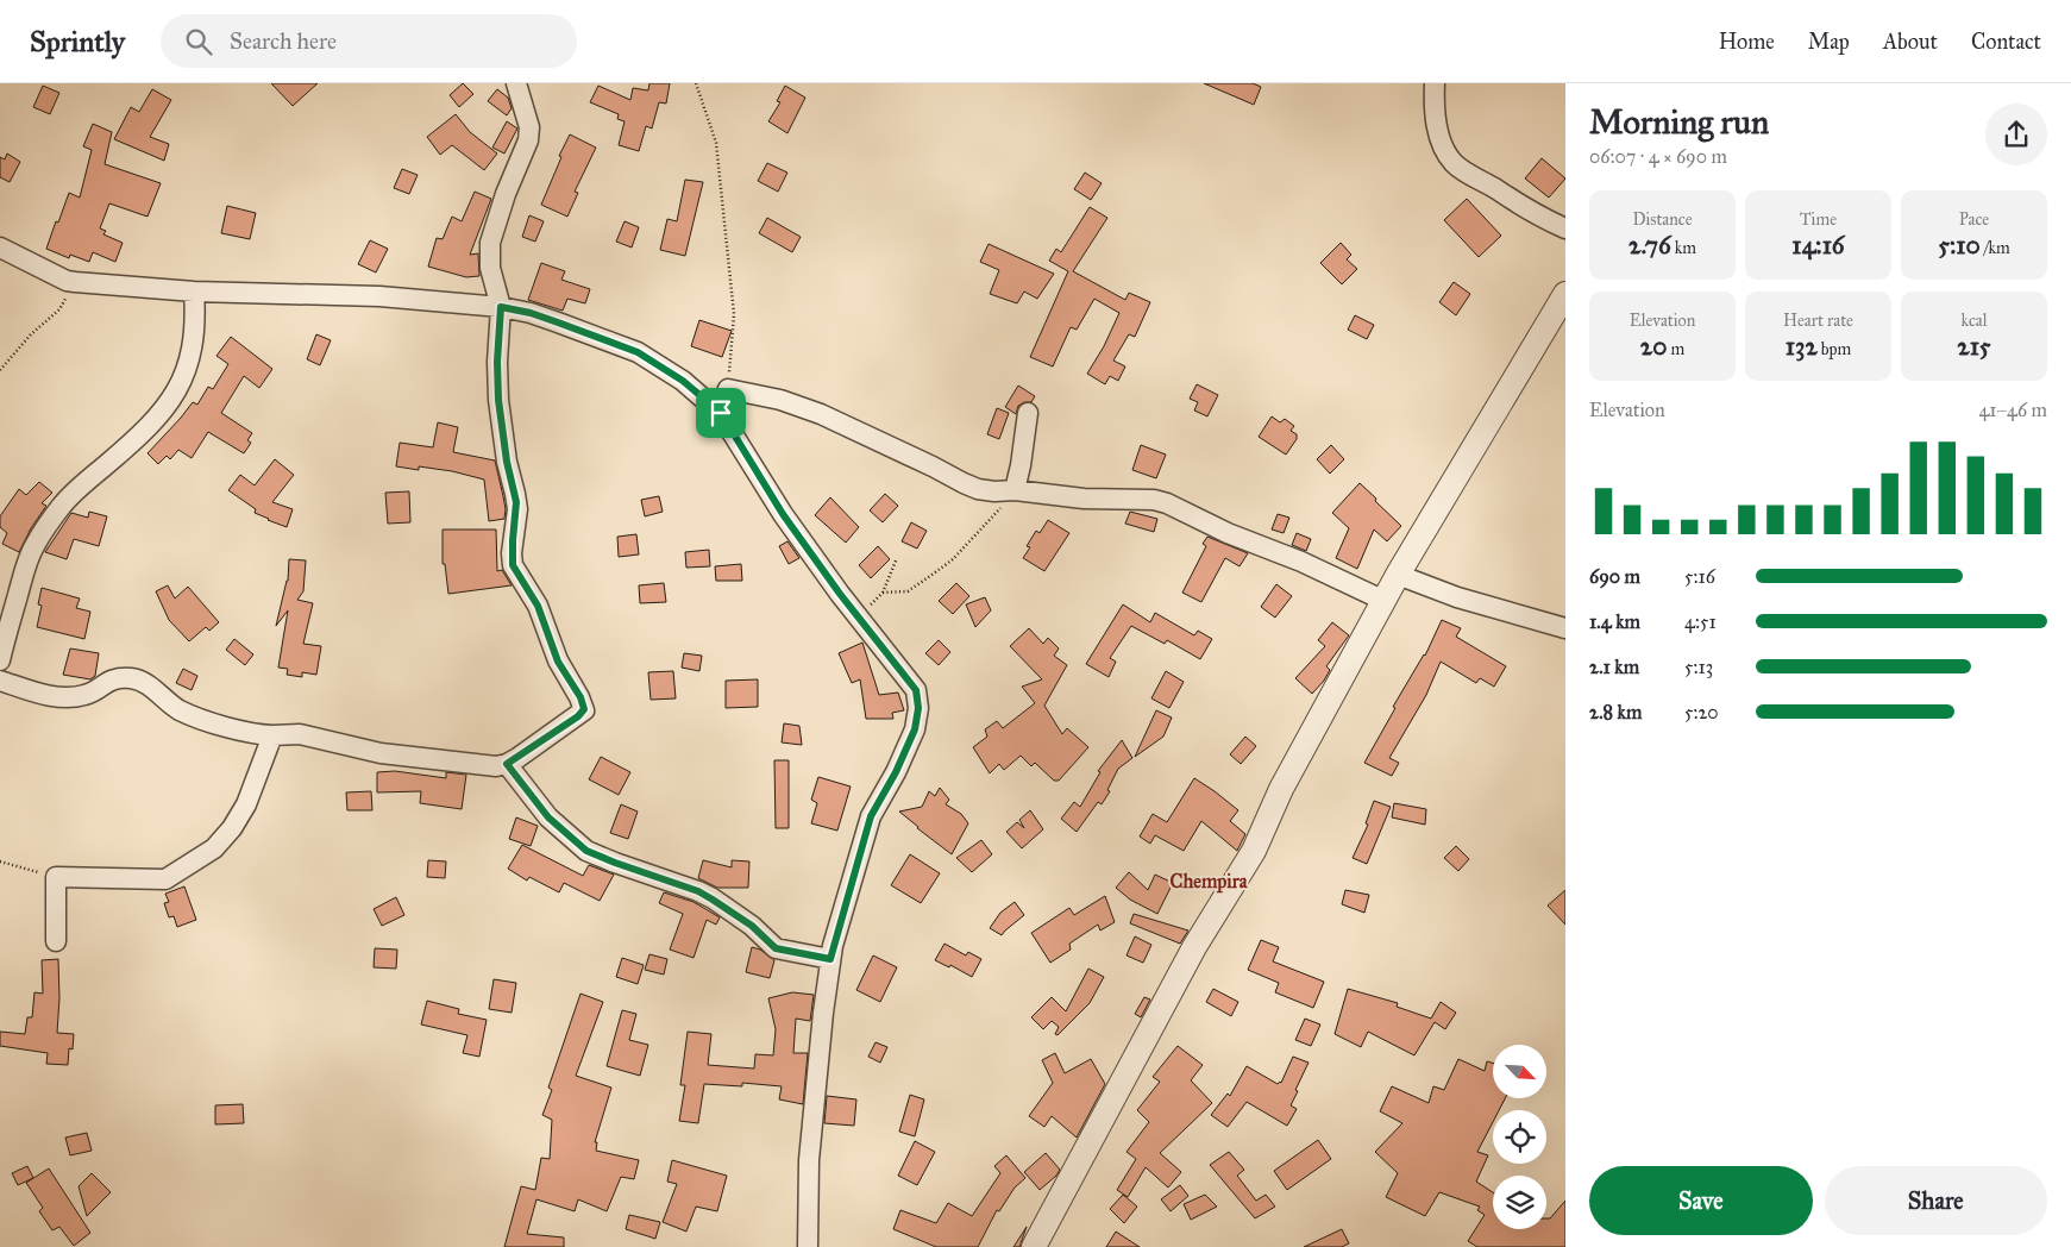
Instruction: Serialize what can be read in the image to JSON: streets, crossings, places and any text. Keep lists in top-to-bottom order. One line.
{"districts":["Chempira"],"north":"bottom right","page":{"header":"Sprintly","search":"Search here","nav":["Home","Map","About","Contact"],"heading":["Morning run","06:07 · 4 × 690 m"],"stats":[["Distance","2.76 km"],["Time","14:16"],["Pace","5:10 /km"],["Elevation","20 m"],["Heart rate","132 bpm"],["kcal","215"]],"chart":["Elevation","41–46 m"],"list":[{"name":"690 m","note":"5:16"},{"name":"1.4 km","note":"4:51"},{"name":"2.1 km","note":"5:13"},{"name":"2.8 km","note":"5:20"}],"buttons":["Save","Share"]}}
